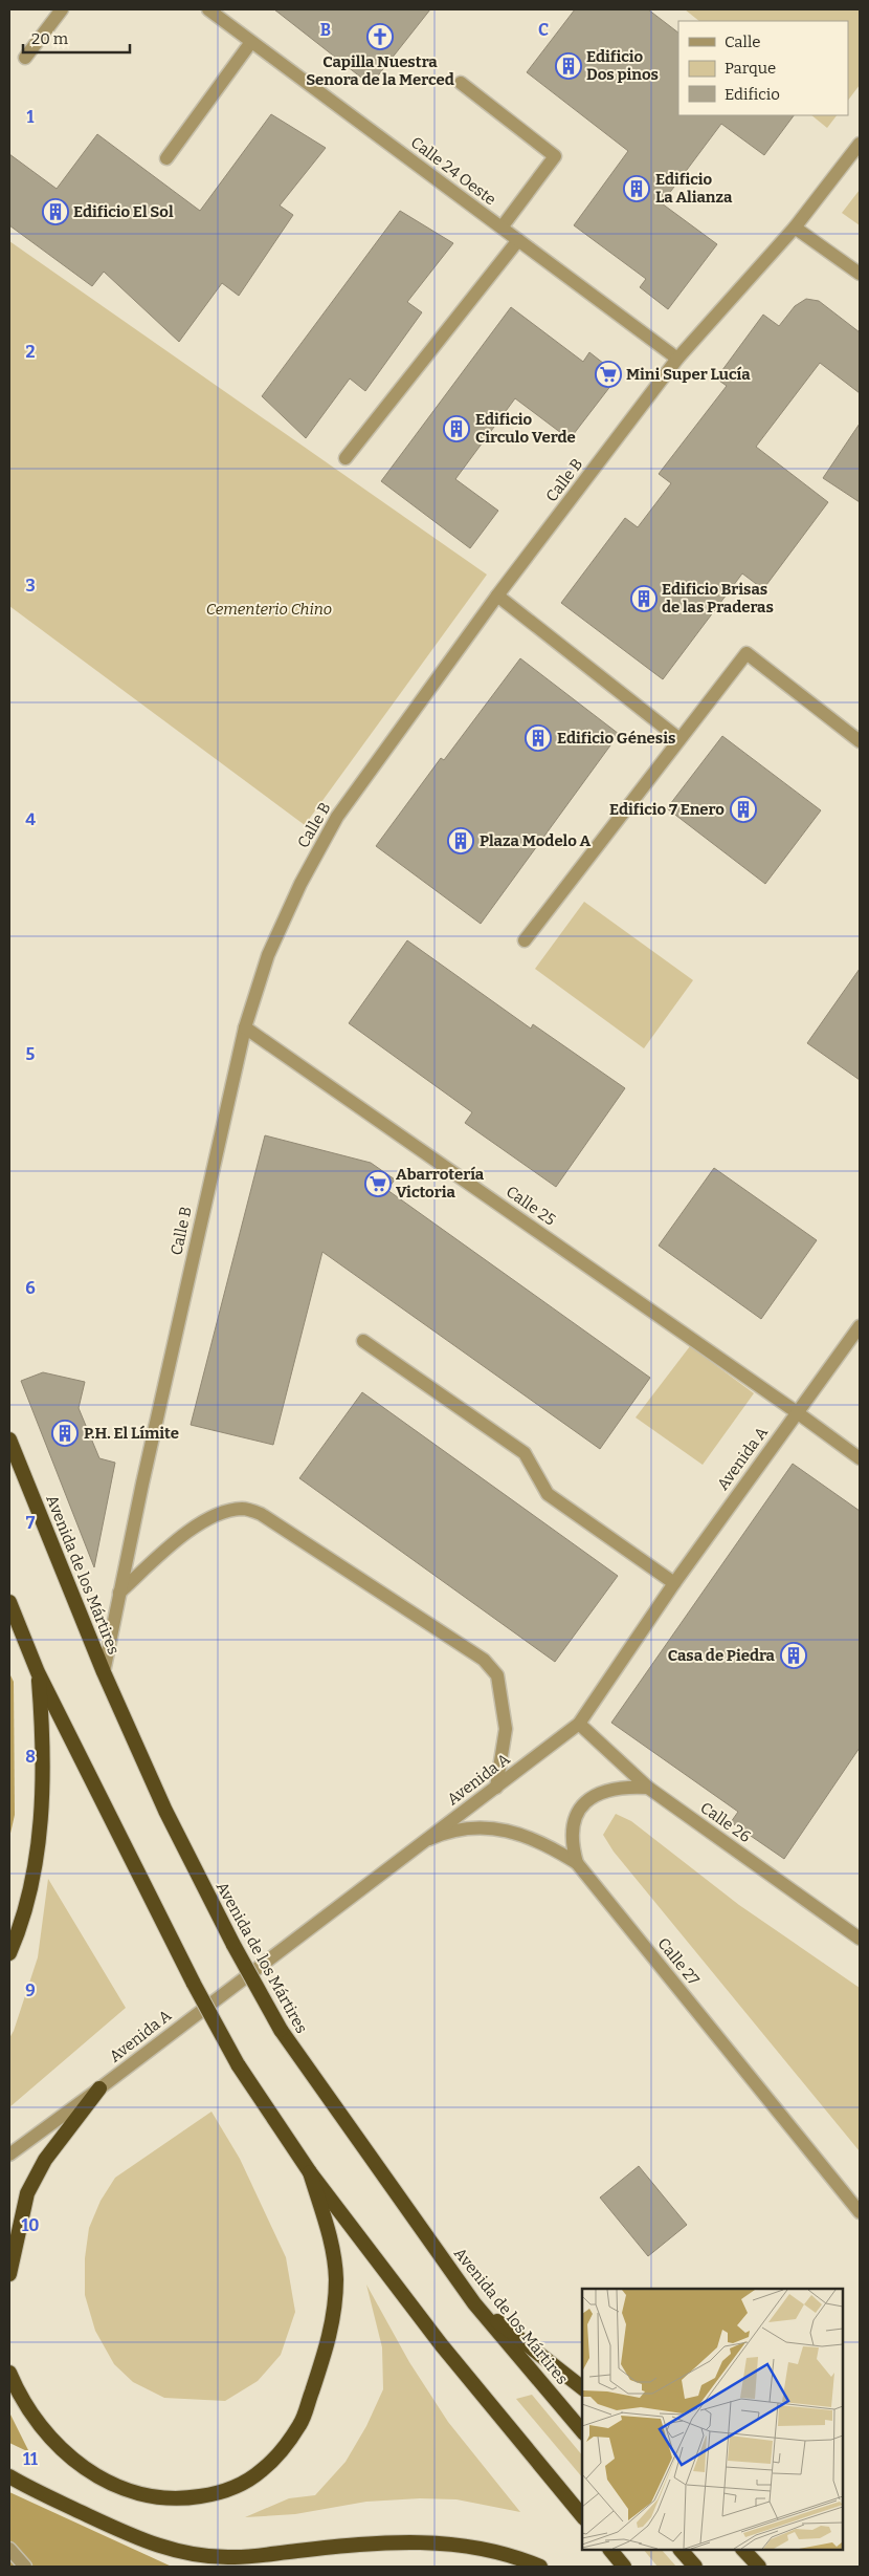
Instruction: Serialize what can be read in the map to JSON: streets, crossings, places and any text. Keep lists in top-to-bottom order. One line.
{"streets":{"highway":["Avenida de los Mártires"],"street":["Calle 24 Oeste","Calle B","Calle 25","Avenida A","Calle 26","Calle 27"]},"crossings":[["Calle 24 Oeste","Calle B"],["Calle B","Calle 25"],["Calle B","Avenida de los Mártires"],["Calle 25","Avenida A"],["Avenida A","Calle 26"],["Avenida A","Calle 27"]],"parks":["Cementerio Chino"],"places":{"church":["Capilla Nuestra Senora de la Merced"],"building":["Edificio Dos pinos","Edificio La Alianza","Edificio El Sol","Edificio Circulo Verde","Edificio Brisas de las Praderas","Edificio Génesis","Edificio 7 Enero","Plaza Modelo A","P.H. El Límite","Casa de Piedra"],"supermarket":["Mini Super Lucía","Abarrotería Victoria"]},"legend":["Calle","Parque","Edificio"],"scale_bar":"20 m","grid":{"columns":["B","C"],"rows":["1","2","3","4","5","6","7","8","9","10","11"]}}
